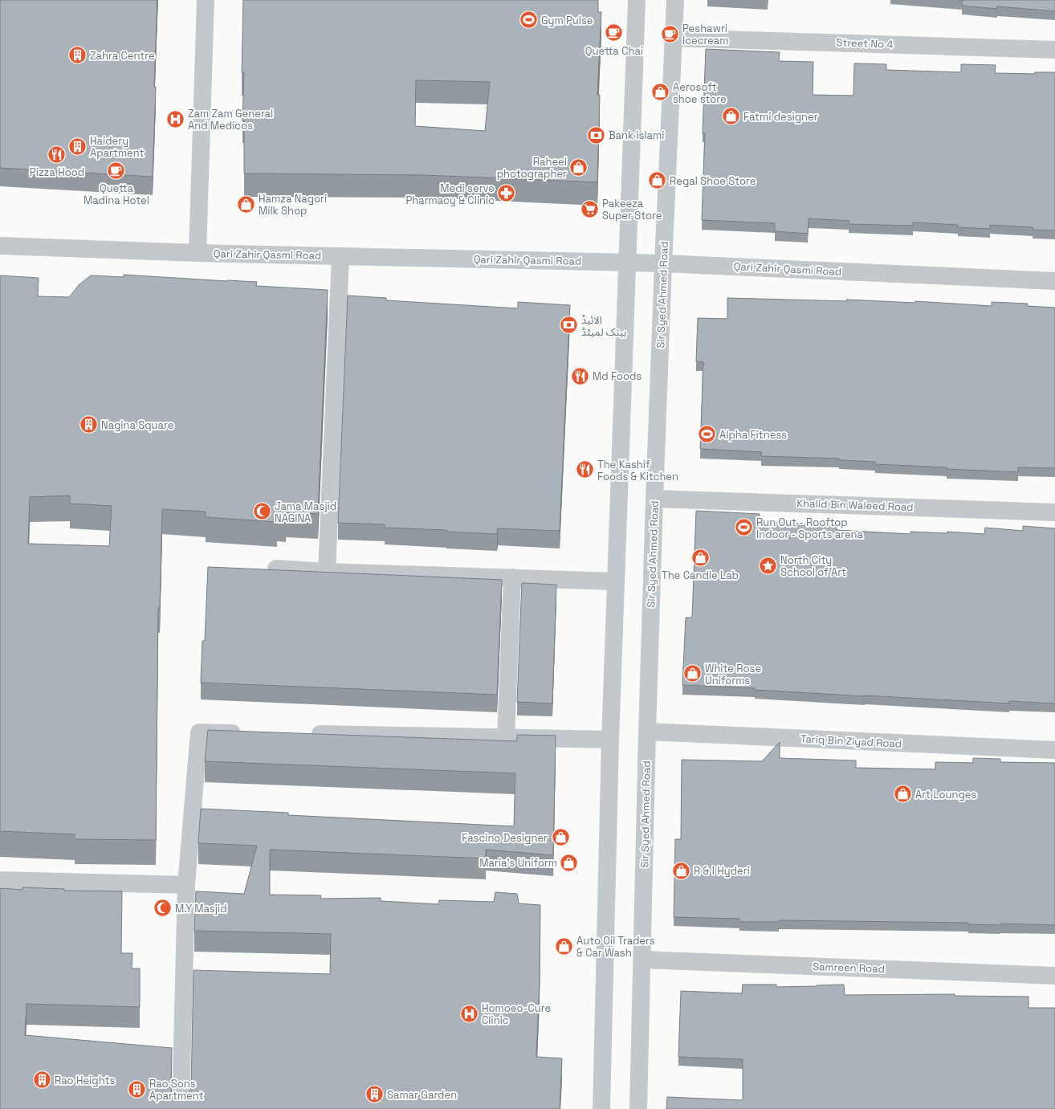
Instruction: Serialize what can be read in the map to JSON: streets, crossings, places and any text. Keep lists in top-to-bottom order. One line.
{"streets":{"street":["Street No 4","Qari Zahir Qasmi Road","Sir Syed Ahmed Road","Khalid Bin Waleed Road","Tariq Bin Ziyad Road","Samreen Road"]},"crossings":[["Street No 4","Sir Syed Ahmed Road"],["Qari Zahir Qasmi Road","Sir Syed Ahmed Road"],["Sir Syed Ahmed Road","Khalid Bin Waleed Road"],["Sir Syed Ahmed Road","Tariq Bin Ziyad Road"],["Sir Syed Ahmed Road","Samreen Road"]],"places":{"sports":["Gym Pulse","Alpha Fitness","Run Out - Rooftop Indoor - Sports arena"],"cafe":["Quetta Chai","Peshawri Icecream","Quetta Madina Hotel"],"building":["Zahra Centre","Haidery Apartment","Nagina Square","Rao Heights","Rao Sons Apartment","Samar Garden"],"shop":["Aerosoft shoe store","Fatmi designer","Raheel photographer","Regal Shoe Store","Hamza Nagori Milk Shop","The Candle Lab","White Rose Uniforms","Art Lounges","Fascino Designer","Maria's Uniform","R & I Hyderi","Auto Oil Traders & Car Wash"],"hospital":["Zam Zam General And Medicos","Homoeo-Cure Clinic"],"bank":["Bank islami","الائیڈ بینک لمیٹڈ"],"restaurant":["Pizza Hood","Md Foods","The Kashif Foods & Kitchen"],"pharmacy":["Medi serve Pharmacy & Clinic"],"supermarket":["Pakeeza Super Store"],"mosque":["Jama Masjid NAGINA","M.Y Masjid"],"place":["North City School of Art"]}}
